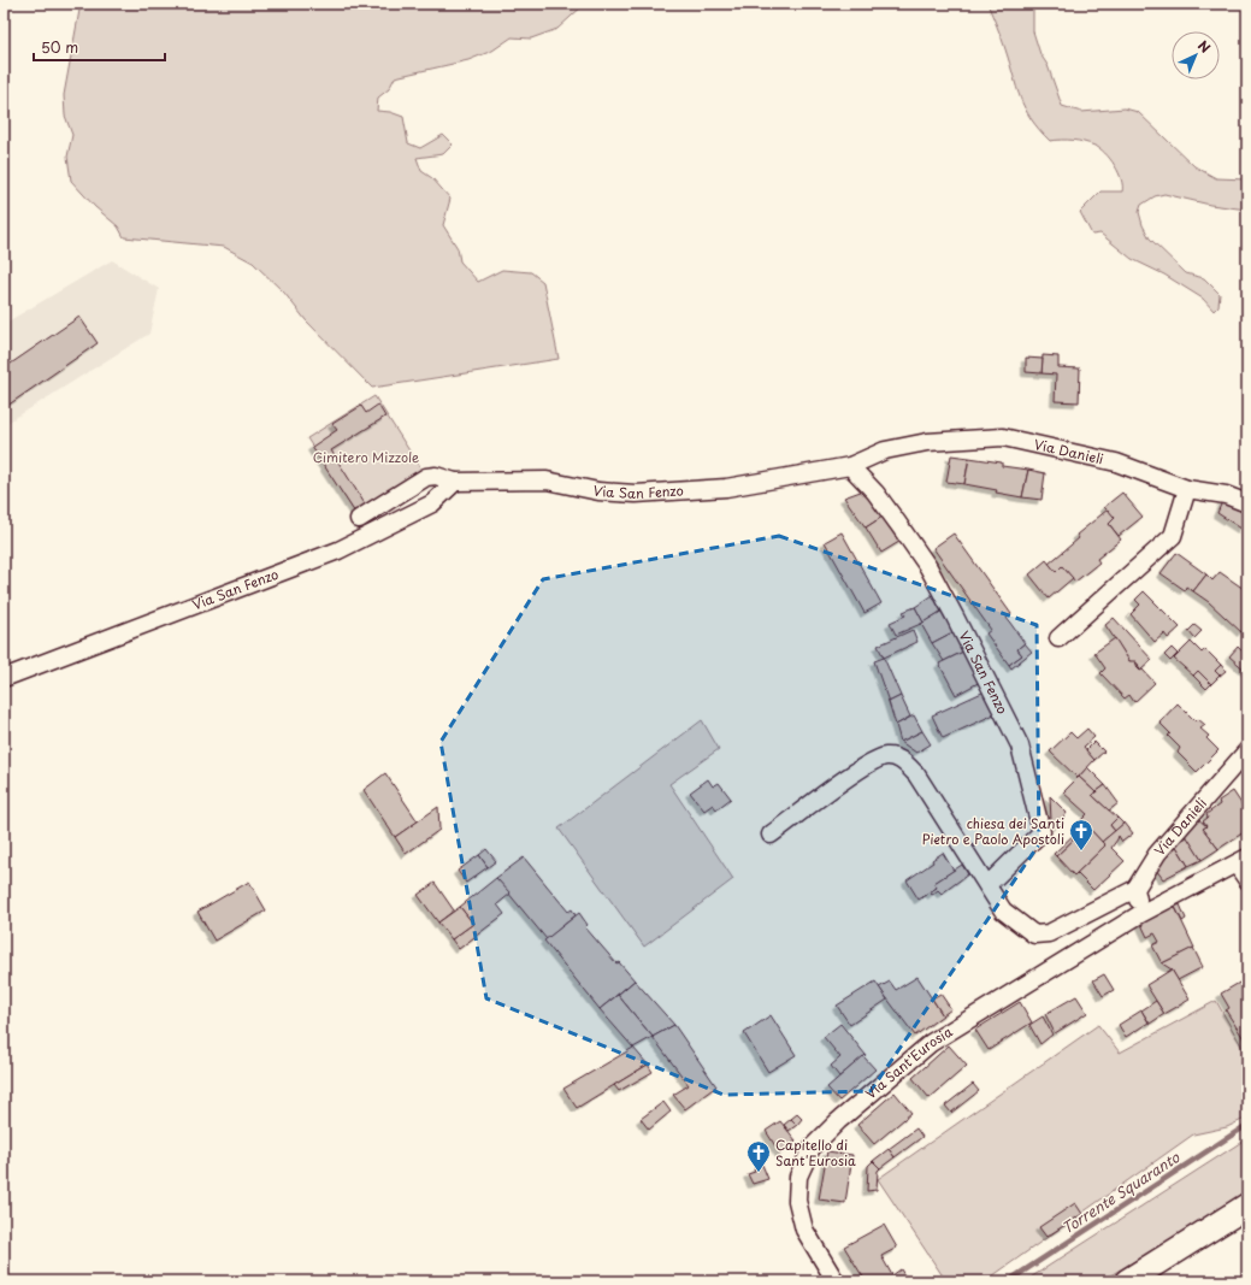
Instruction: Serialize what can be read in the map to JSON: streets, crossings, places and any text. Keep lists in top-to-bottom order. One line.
{"streets":{"street":["Via Danieli","Via San Fenzo","Via Sant'Eurosia"]},"crossings":[["Via Danieli","Via San Fenzo"]],"water":["Torrente Squaranto"],"parks":["Cimitero Mizzole"],"places":{"church":["chiesa dei Santi Pietro e Paolo Apostoli","Capitello di Sant'Eurosia"]},"scale_bar":"50 m","north":"top right"}
